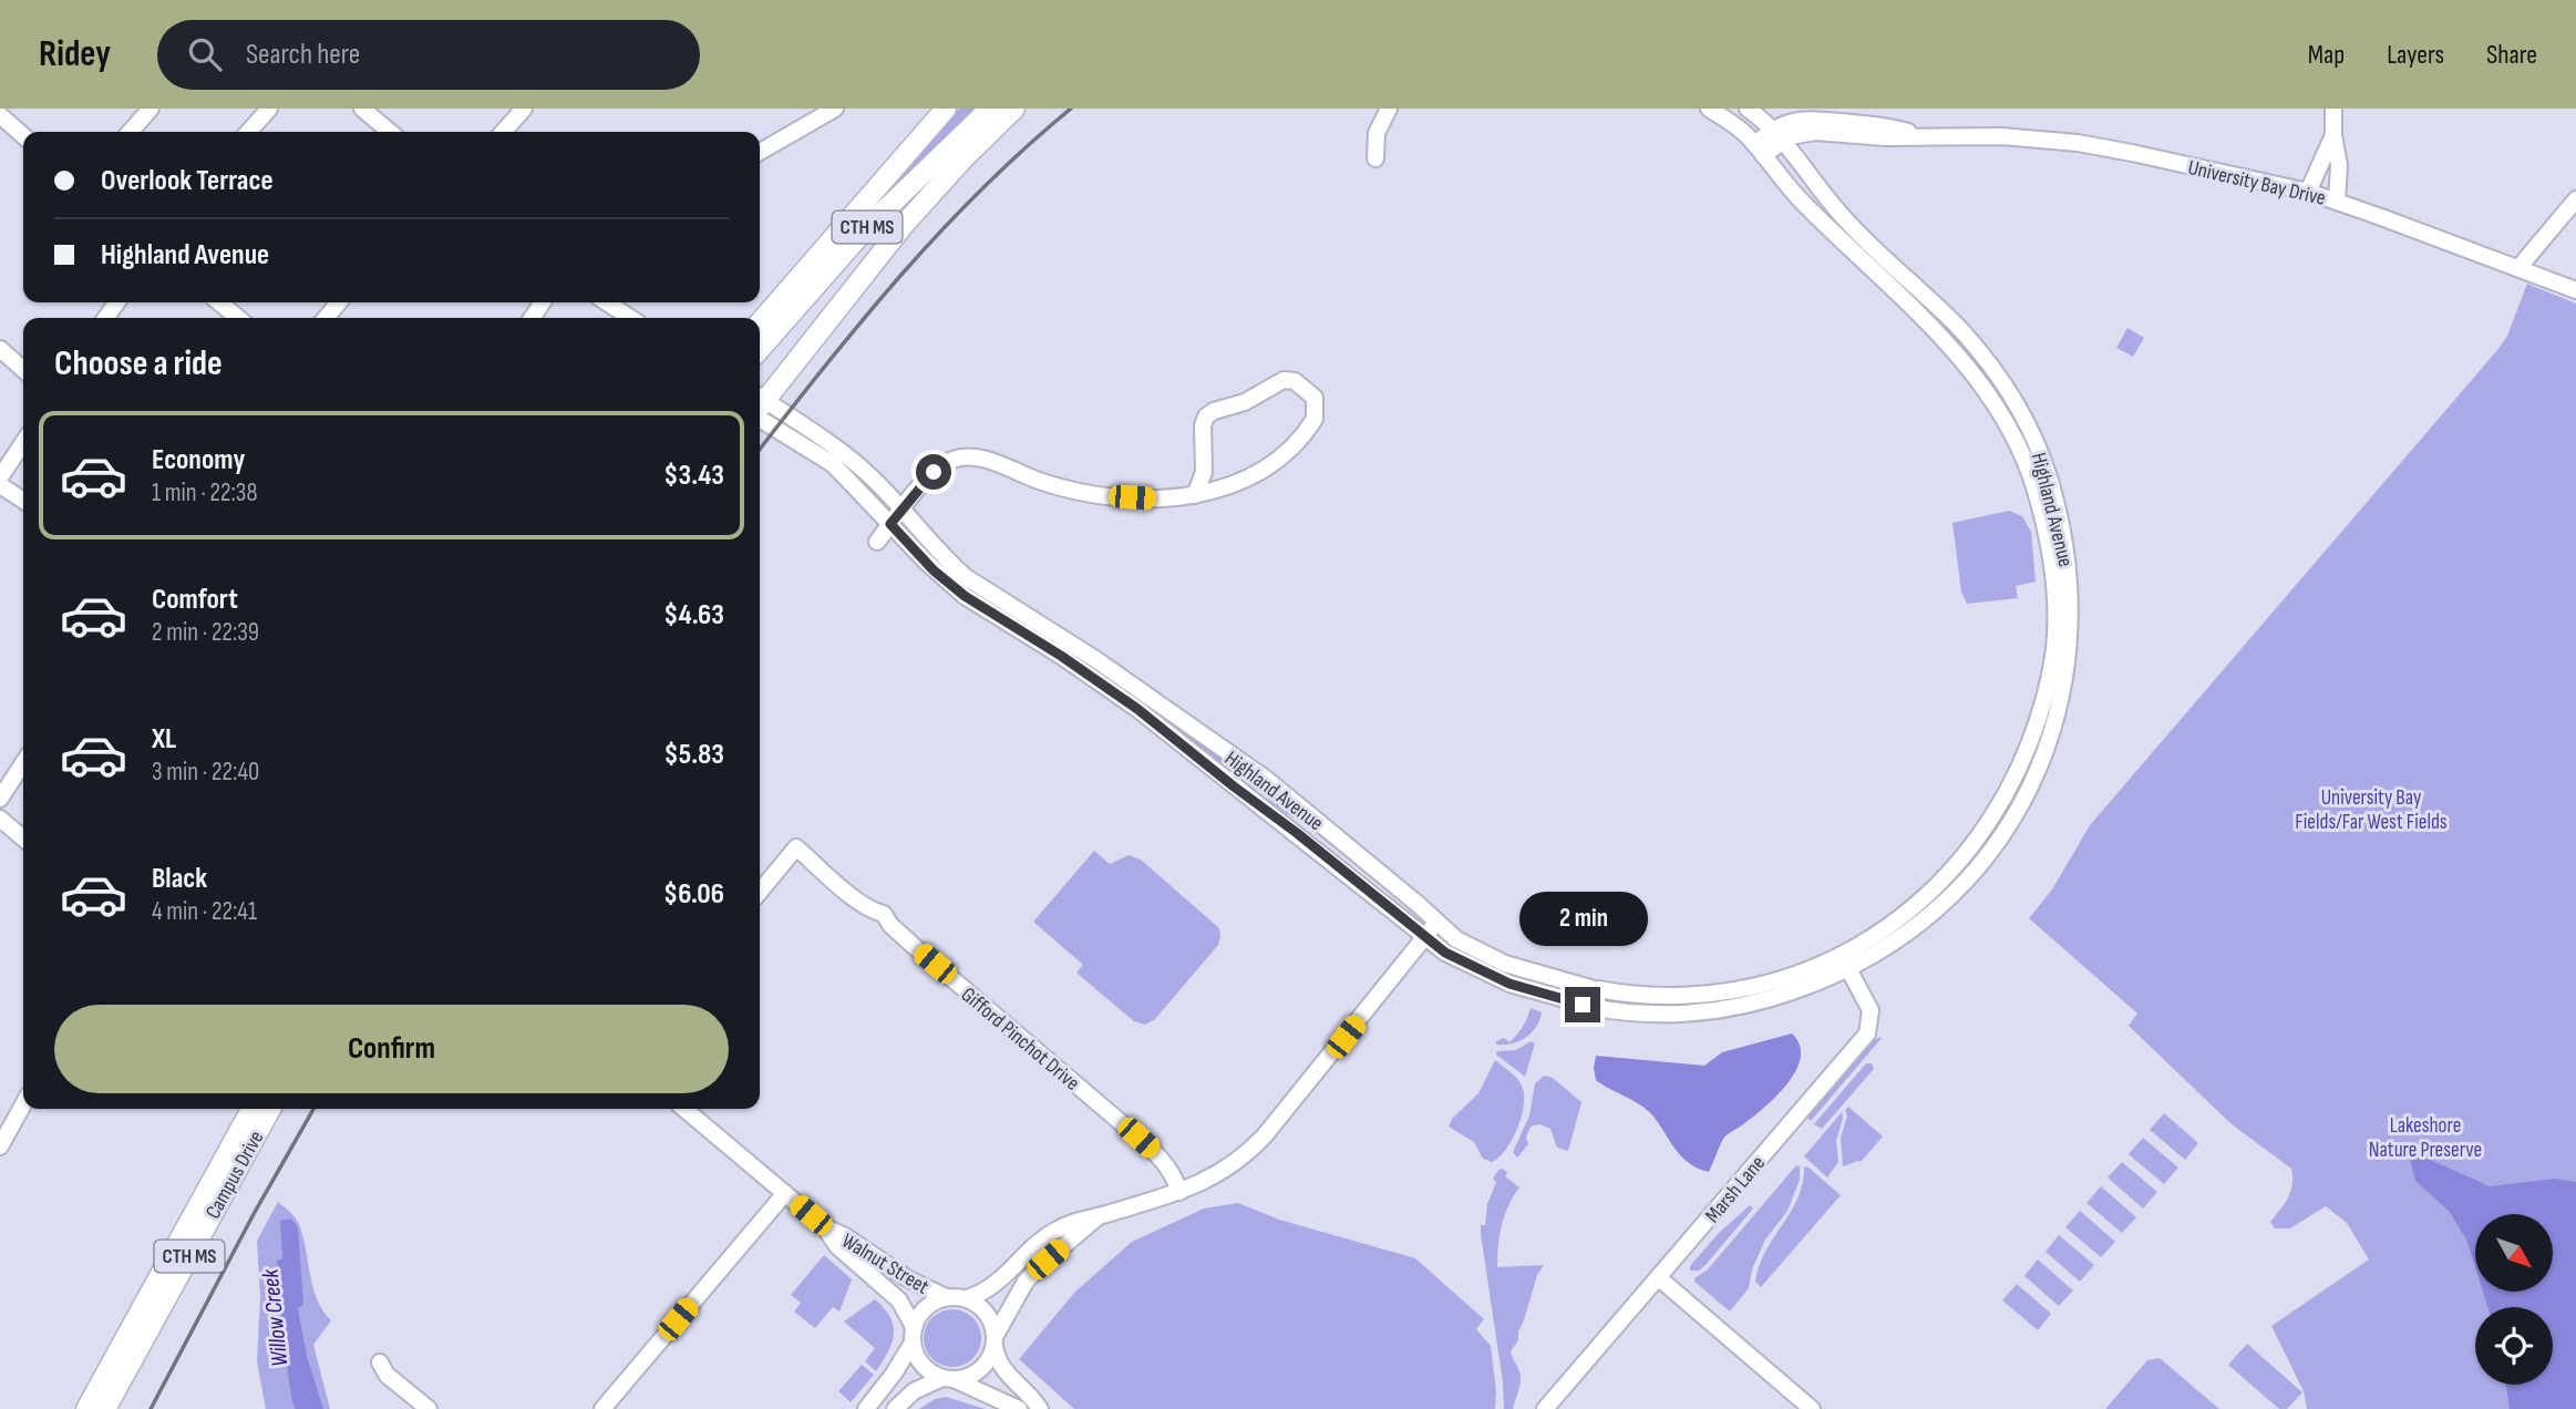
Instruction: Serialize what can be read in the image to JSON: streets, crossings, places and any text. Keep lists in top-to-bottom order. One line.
{"streets":{"main road":["CTH MS","Campus Drive"],"street":["University Bay Drive","Highland Avenue","Gifford Pinchot Drive","Marsh Lane","Walnut Street"]},"crossings":[["University Bay Drive","Highland Avenue"],["Highland Avenue","Marsh Lane"]],"water":["Willow Creek"],"parks":["University Bay Fields/Far West Fields","Lakeshore Nature Preserve"],"north":"bottom right","page":{"header":"Ridey","search":"Search here","nav":["Map","Layers","Share"],"banner":["Overlook Terrace","Highland Avenue"],"heading":"Choose a ride","list":[{"name":"Economy","note":"1 min · 22:38","value":"$3.43"},{"name":"Comfort","note":"2 min · 22:39","value":"$4.63"},{"name":"XL","note":"3 min · 22:40","value":"$5.83"},{"name":"Black","note":"4 min · 22:41","value":"$6.06"}],"bubble":"2 min","buttons":"Confirm"}}
